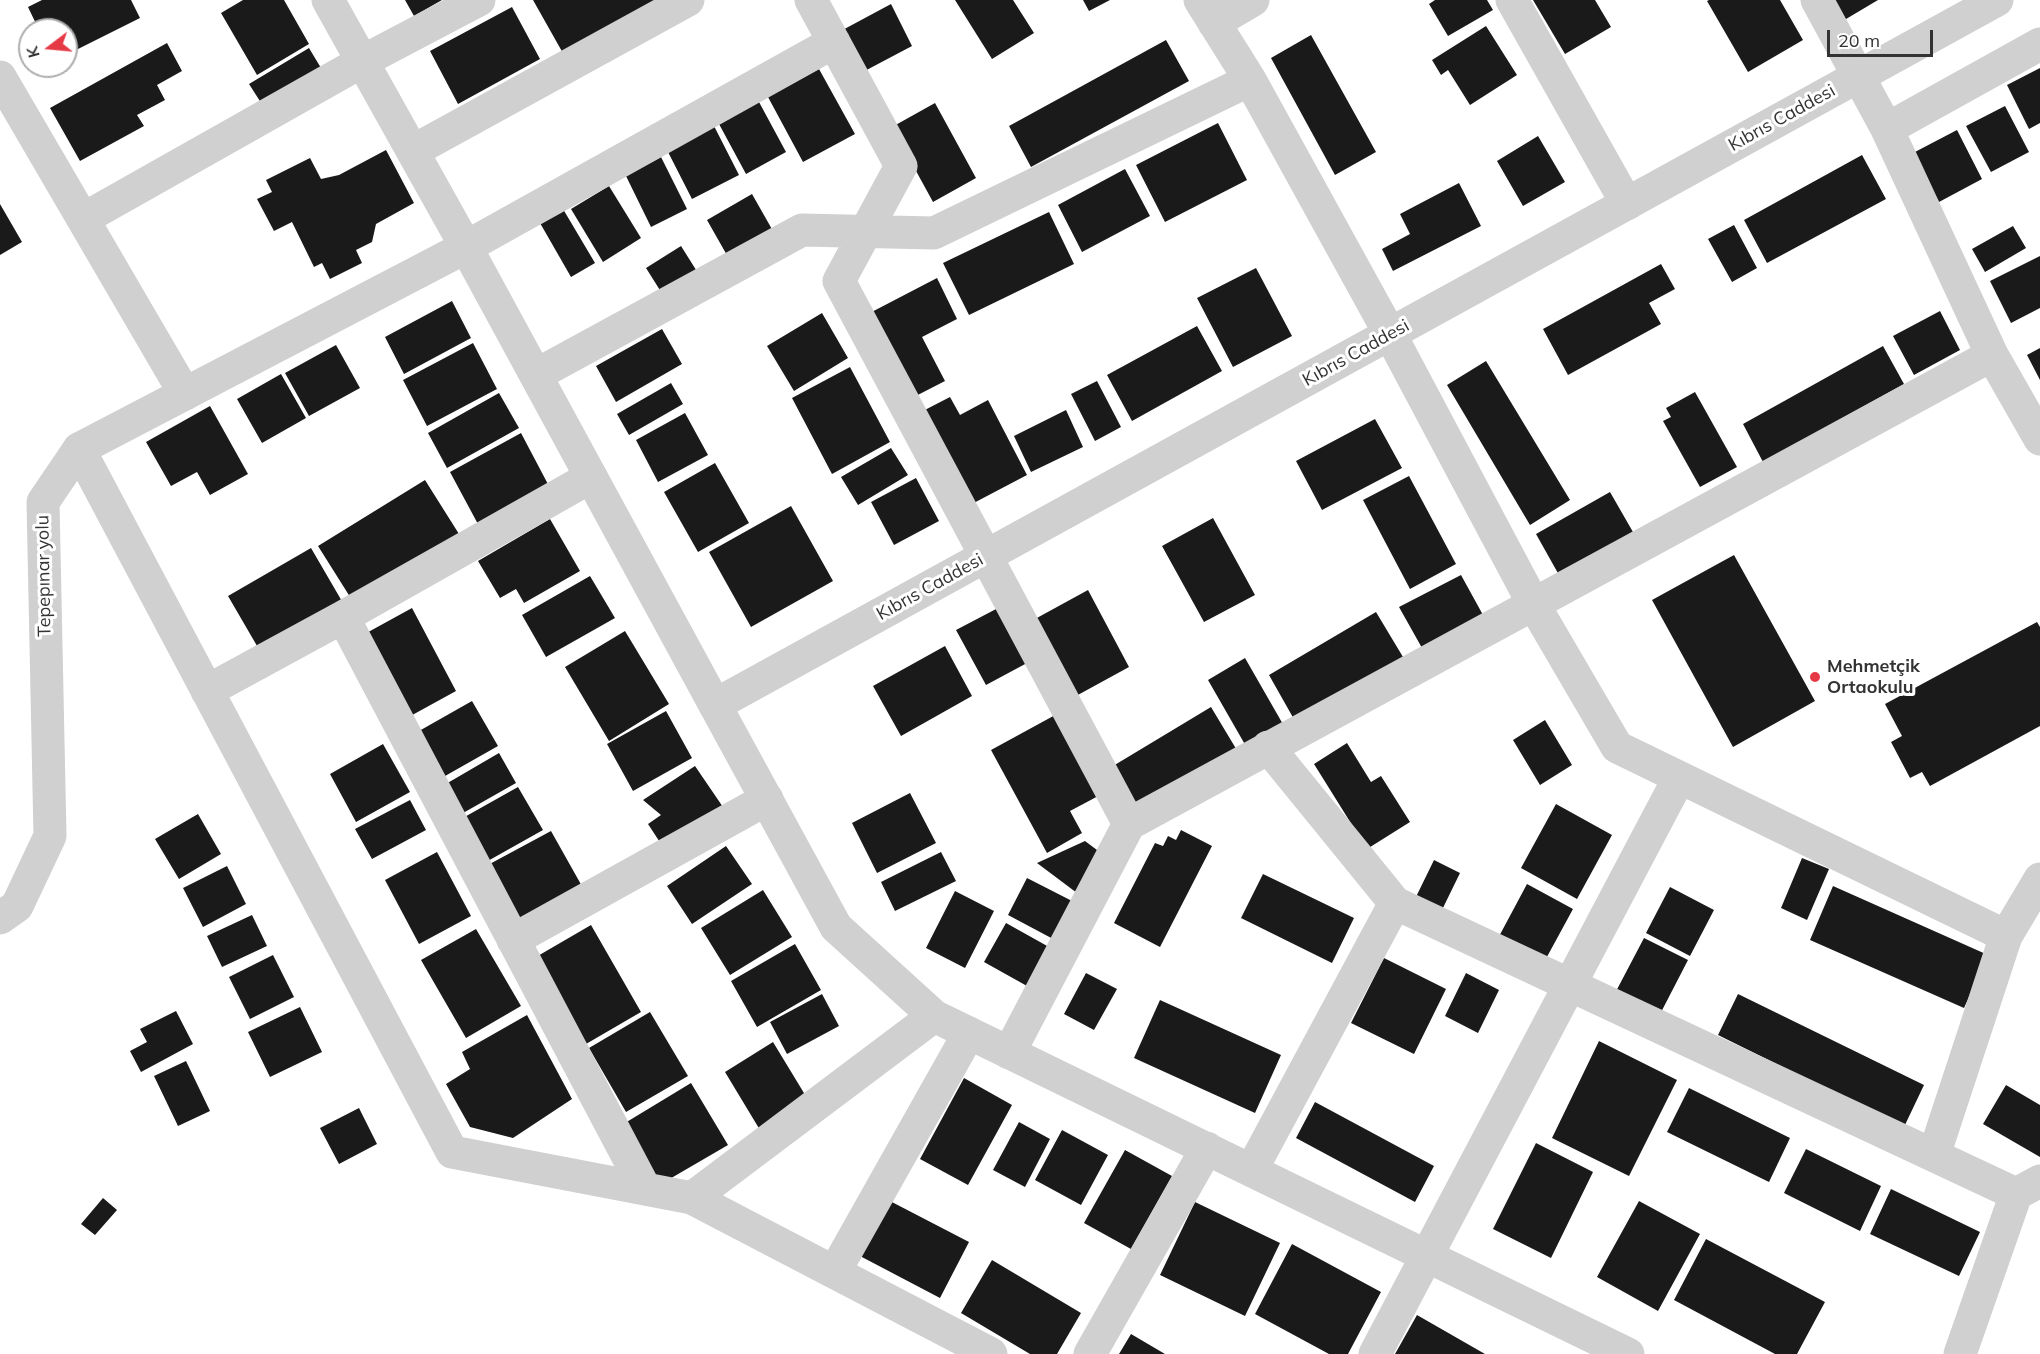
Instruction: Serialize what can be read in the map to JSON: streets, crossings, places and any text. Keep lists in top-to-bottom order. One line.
{"streets":{"street":["Kıbrıs Caddesi","Tepepınar yolu"]},"places":["Mehmetçik Ortaokulu"],"scale_bar":"20 m","north":"left"}
